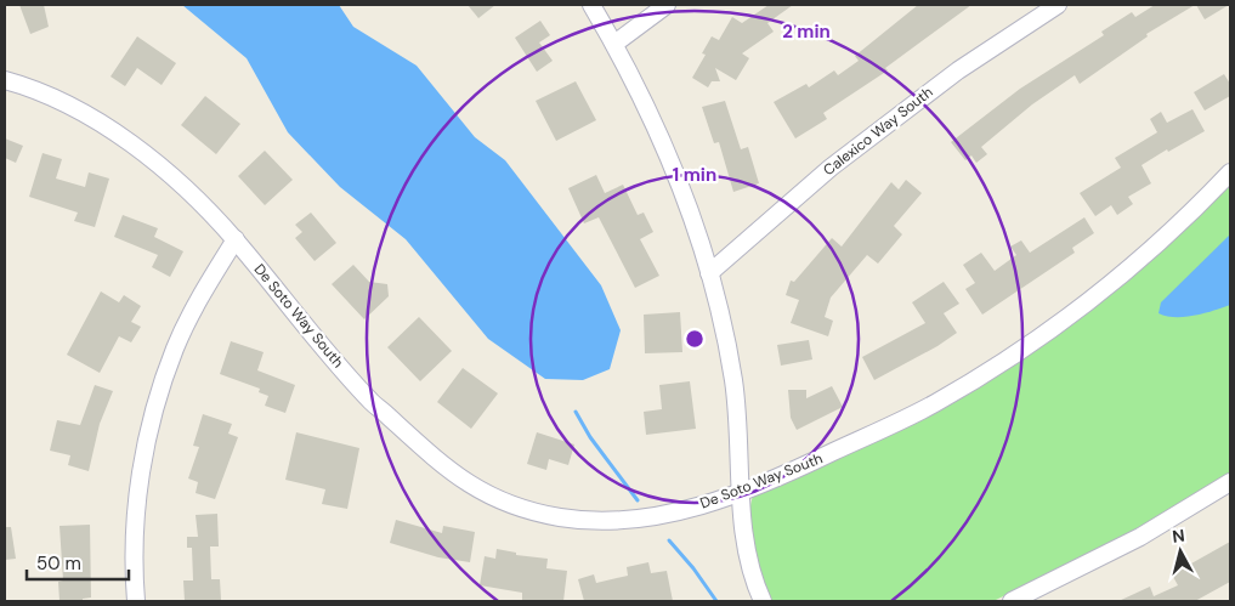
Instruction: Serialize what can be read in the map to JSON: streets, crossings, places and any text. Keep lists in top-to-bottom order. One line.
{"streets":{"street":["Calexico Way South","De Soto Way South"]},"scale_bar":"50 m","north":"top","rings":["2 min","1 min"]}
